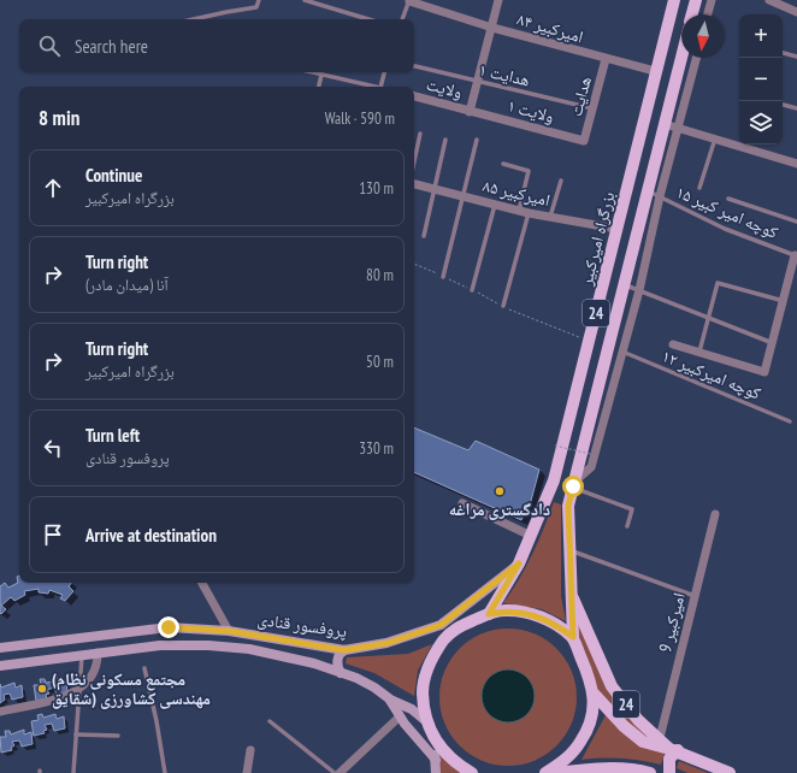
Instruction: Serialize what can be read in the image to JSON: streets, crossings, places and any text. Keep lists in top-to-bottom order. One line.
{"streets":{"main road":["بزرگراه امیرکبیر","24","پروفسور قنادی"],"street":["امیرکبیر ۸۴","ولایت","هدایت","ولایت ۱","امیرکبیر ۸۵","امیرکبیر 9"],"lane":["هدایت ۱","کوچه امیر کبیر ۱۵","کوچه امیرکبیر ۱۲"]},"crossings":[["امیرکبیر ۸۴","هدایت"],["امیرکبیر ۸۴","بزرگراه امیرکبیر"],["هدایت ۱","هدایت"],["ولایت","ولایت ۱"],["هدایت","ولایت ۱"],["امیرکبیر ۸۵","بزرگراه امیرکبیر"],["کوچه امیر کبیر ۱۵","24"],["بزرگراه امیرکبیر","پروفسور قنادی"],["24","امیرکبیر 9"]],"places":["دادگستری مراغه","(مجتمع مسکونی نظام مهندسی کشاورزی (شقایق"],"north":"bottom","page":{"map_buttons":["+","−"],"search":"Search here","heading":["8 min","Walk · 590 m"],"list":[["Continue","بزرگراه امیرکبیر","130 m"],["Turn right","آنا (میدان مادر)","80 m"],["Turn right","بزرگراه امیرکبیر","50 m"],["Turn left","پروفسور قنادی","330 m"],"Arrive at destination"]}}
